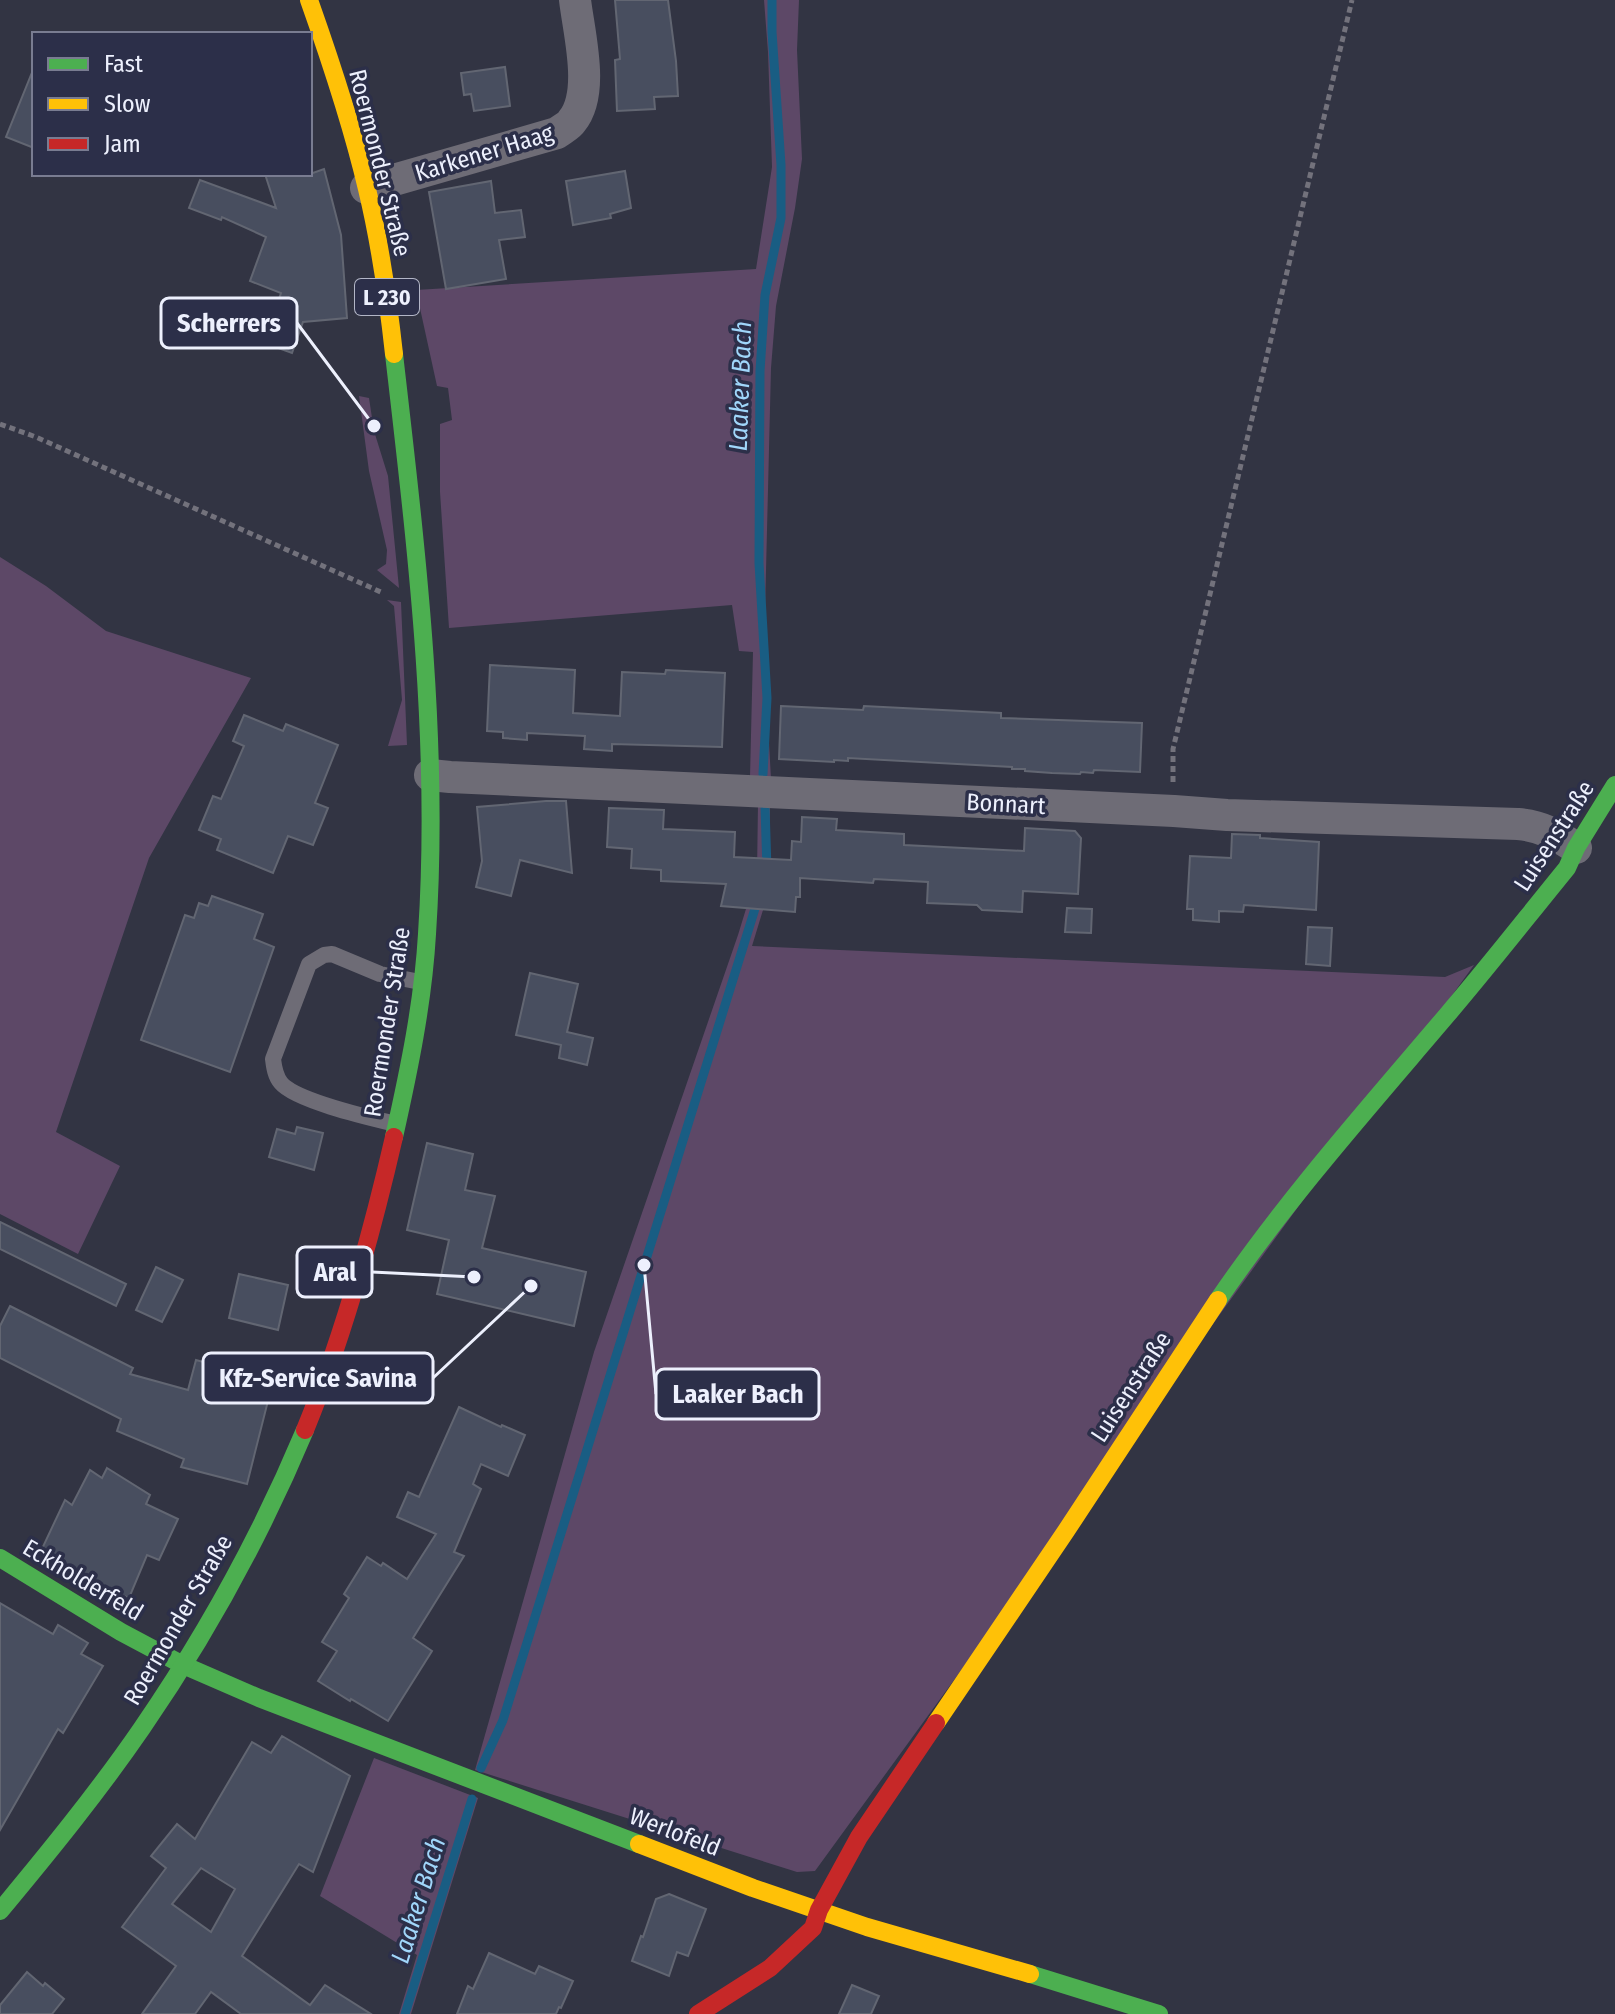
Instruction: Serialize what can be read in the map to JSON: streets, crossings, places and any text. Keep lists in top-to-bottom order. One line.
{"streets":{"street":["Karkener Haag","Roermonder Straße","L 230","Bonnart","Luisenstraße","Eckholderfeld","Werlofeld"]},"crossings":[["Karkener Haag","Roermonder Straße"],["Roermonder Straße","Bonnart"],["Roermonder Straße","Eckholderfeld"],["Roermonder Straße","Werlofeld"],["Bonnart","Luisenstraße"],["Luisenstraße","Werlofeld"],["Eckholderfeld","Werlofeld"]],"water":["Laaker Bach"],"places":["Scherrers","Laaker Bach","Aral","Kfz-Service Savina"],"legend":["Fast","Slow","Jam"]}
